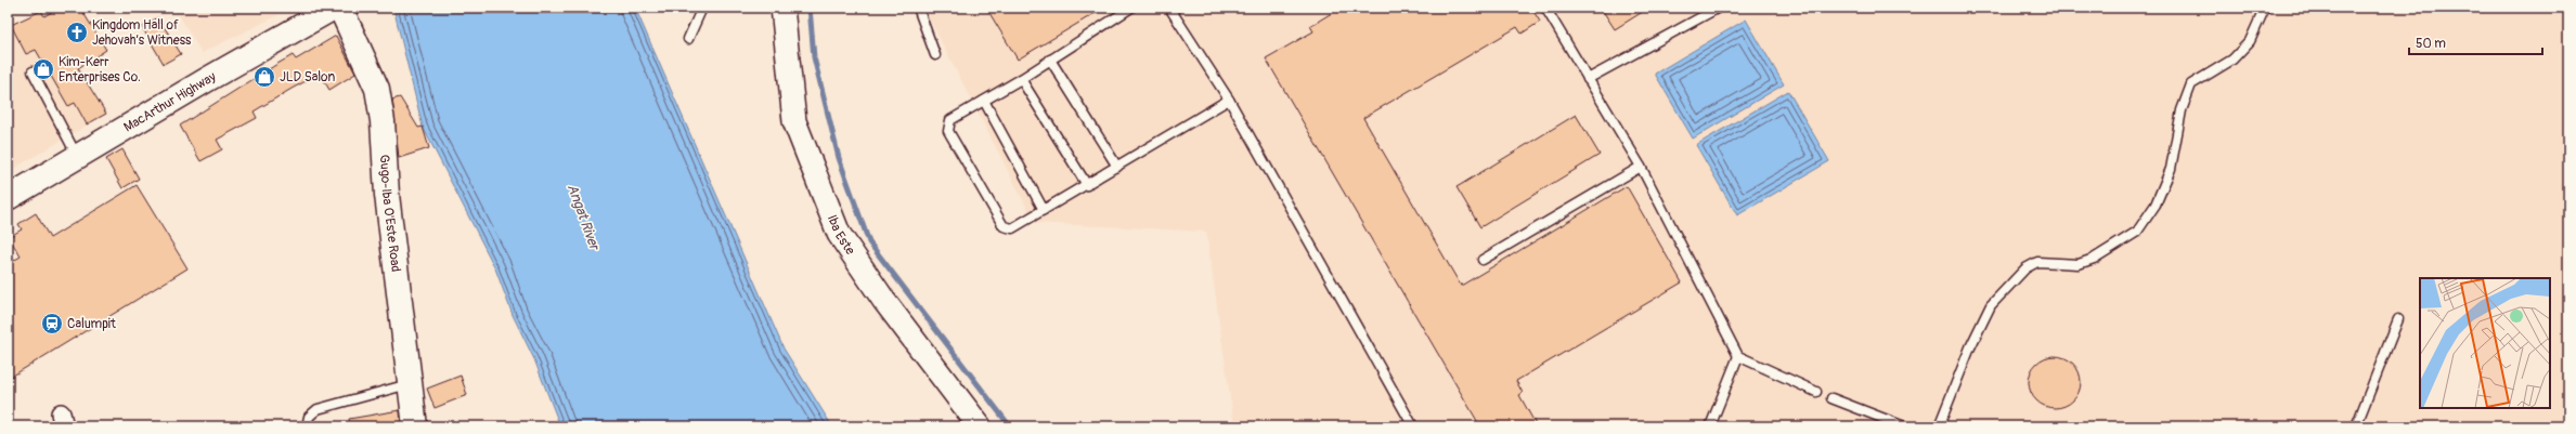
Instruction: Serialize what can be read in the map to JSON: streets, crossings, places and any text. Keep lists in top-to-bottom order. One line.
{"streets":{"main road":["MacArthur Highway","Gugo-Iba O'Este Road"],"street":["Iba Este"]},"water":["Angat River"],"places":{"church":["Kingdom Hall of Jehovah’s Witness"],"shop":["Kim-Kerr Enterprises Co.","JLD Salon"],"station":["Calumpit"]},"scale_bar":"50 m"}
